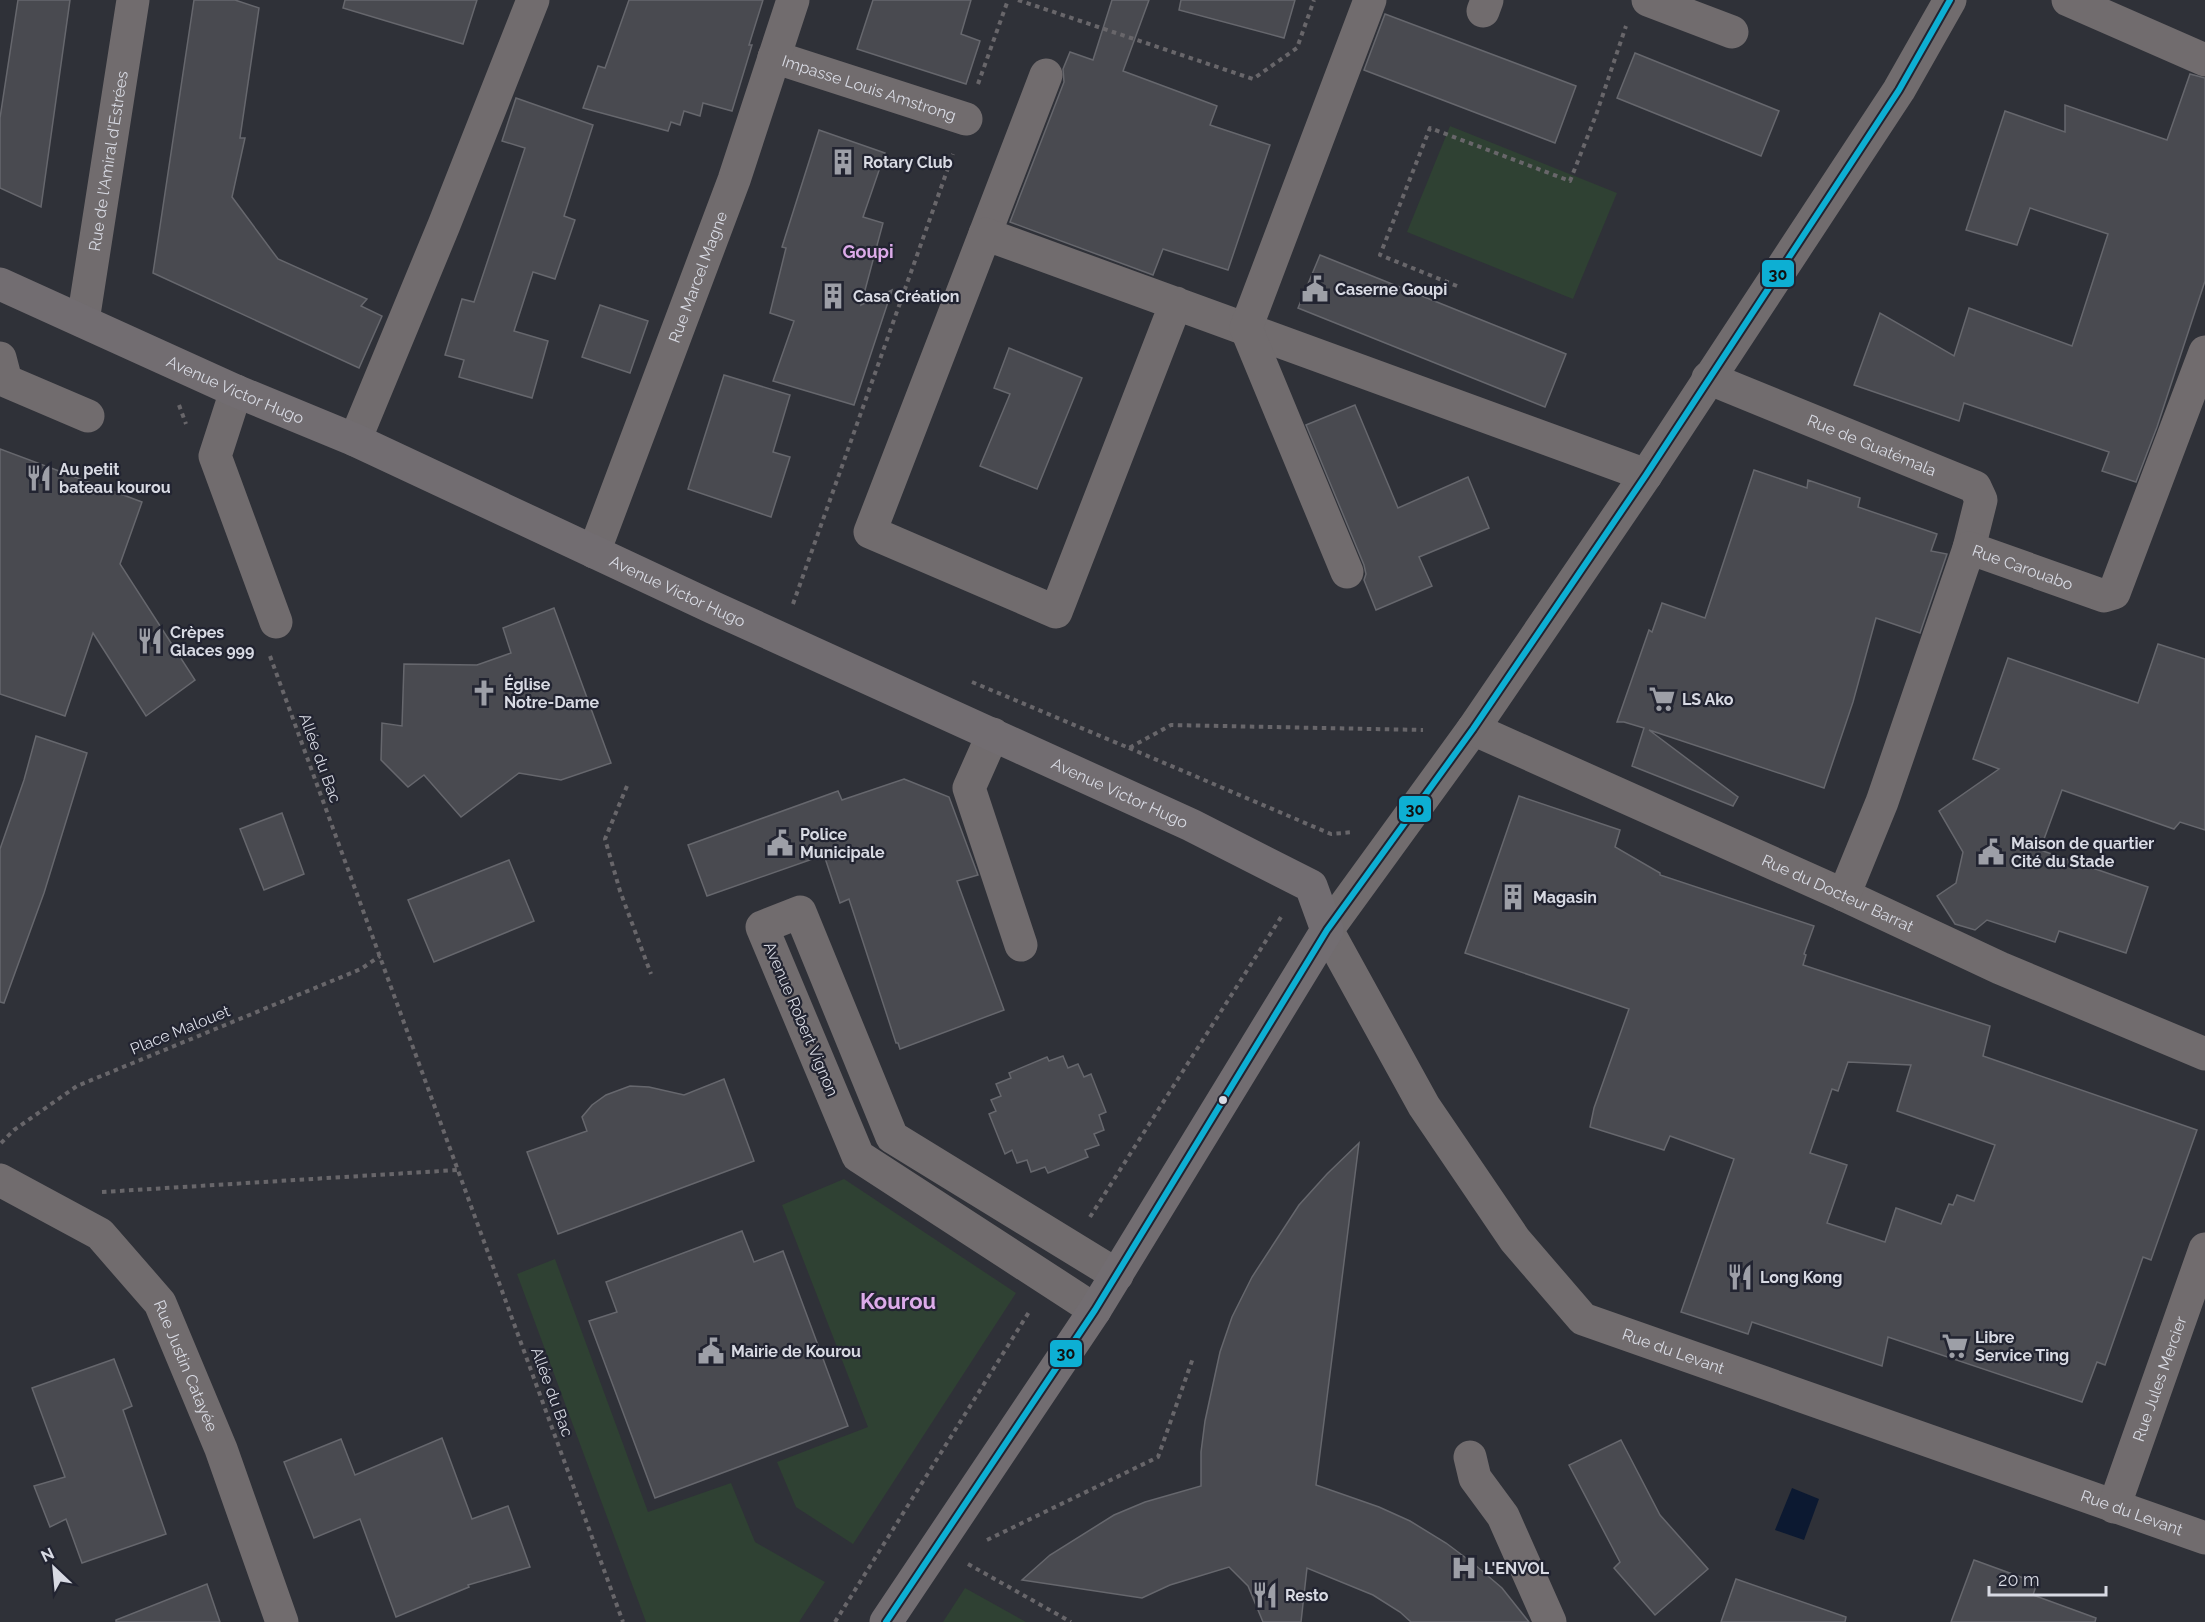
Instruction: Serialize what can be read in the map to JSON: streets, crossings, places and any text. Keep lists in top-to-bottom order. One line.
{"streets":{"main road":["Avenue Victor Hugo"],"street":["Impasse Louis Amstrong","Rue de l'Amiral d'Estrées","Rue Marcel Magne","Rue de Guatémala","Rue Carouabo","Rue du Docteur Barrat","Avenue Robert Vignon","Rue du Levant","Rue Justin Catayée","Rue Jules Mercier"],"path":["Allée du Bac","Place Malouet"]},"crossings":[["Impasse Louis Amstrong","Rue Marcel Magne"],["Rue de l'Amiral d'Estrées","Avenue Victor Hugo"],["Rue Marcel Magne","Avenue Victor Hugo"],["Avenue Victor Hugo","Rue du Levant"],["Rue de Guatémala","Rue Carouabo"],["Rue Carouabo","Rue du Docteur Barrat"],["Allée du Bac","Place Malouet"],["Rue du Levant","Rue Jules Mercier"]],"districts":["Goupi","Kourou"],"places":{"building":["Rotary Club","Casa Création","Magasin"],"public building":["Caserne Goupi","Police Municipale","Maison de quartier Cité du Stade","Mairie de Kourou"],"restaurant":["Au petit bateau kourou","Crèpes Glaces 999","Long Kong","Resto"],"church":["Église Notre-Dame"],"supermarket":["LS Ako","Libre Service Ting"],"hospital":["L'ENVOL"]},"lines":["transit line 30"],"scale_bar":"20 m","north":"top left"}
